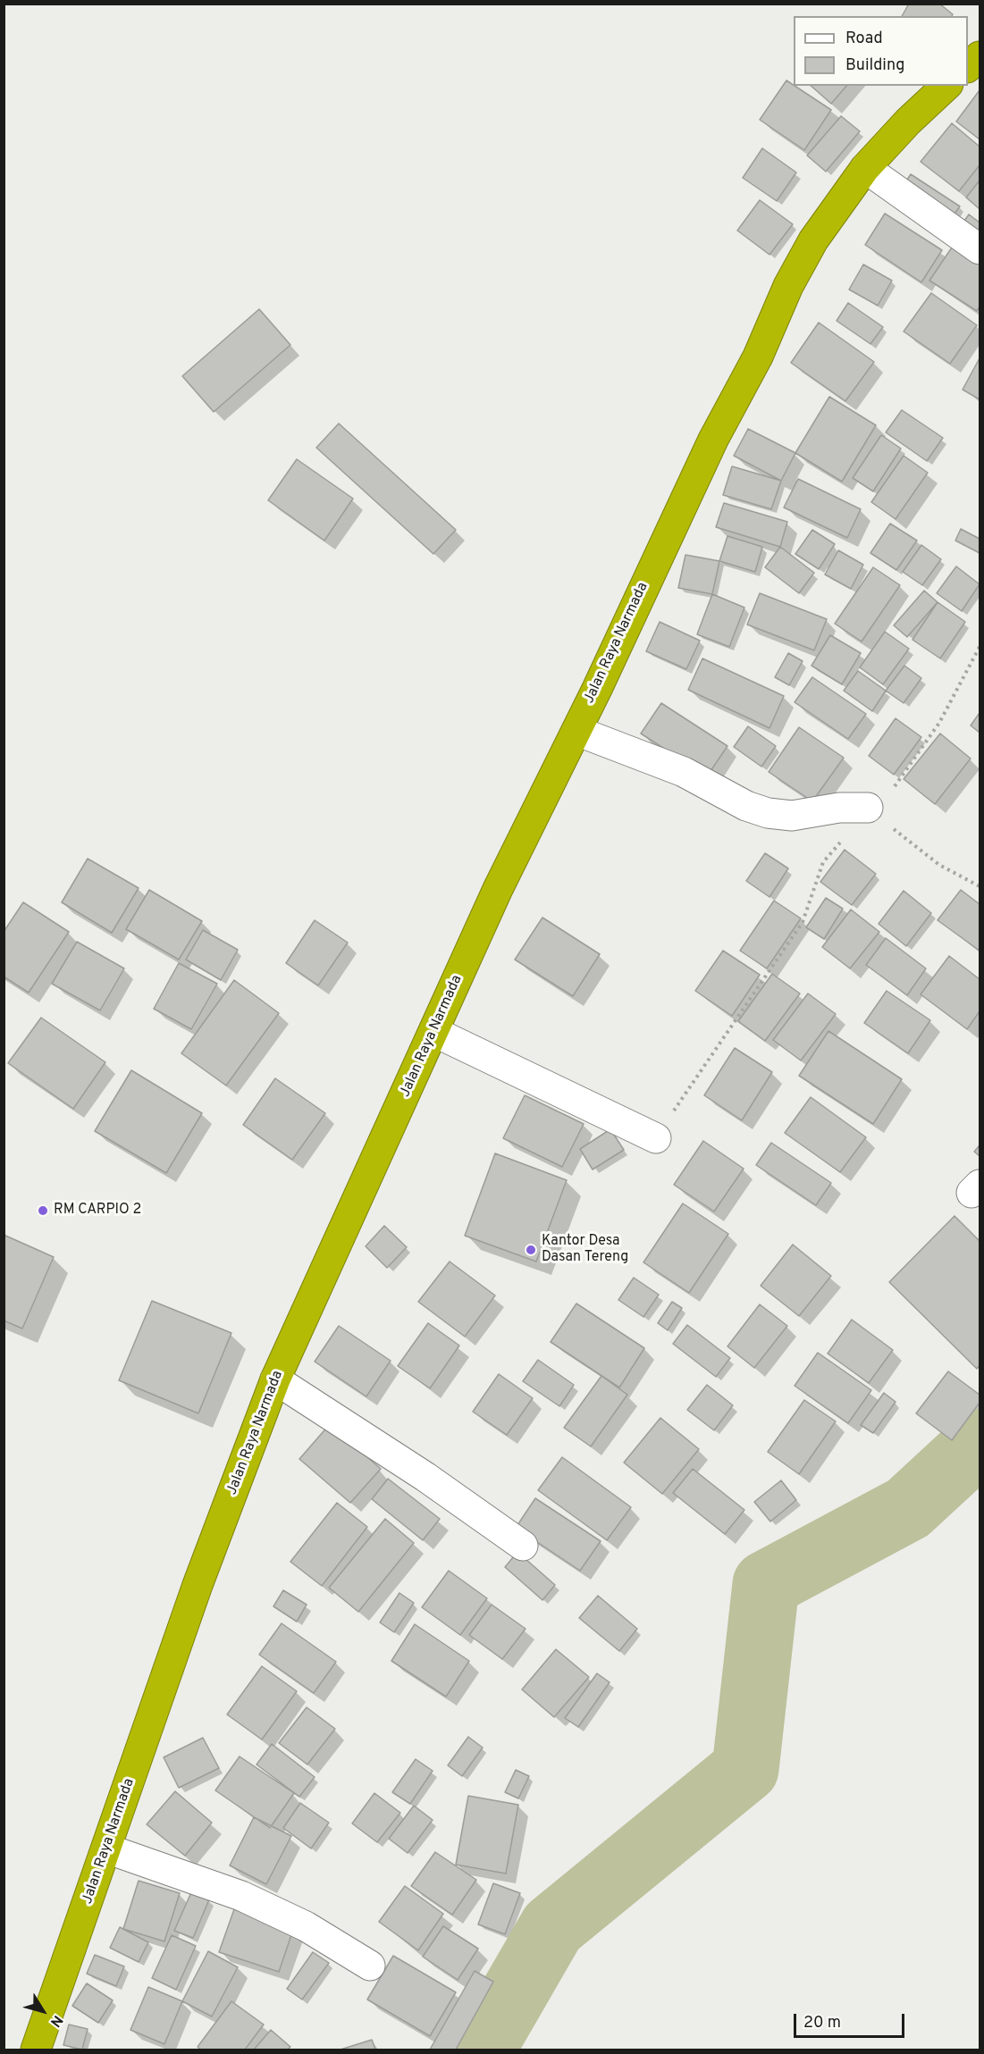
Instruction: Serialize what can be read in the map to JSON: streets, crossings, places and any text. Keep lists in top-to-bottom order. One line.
{"streets":{"highway":["Jalan Raya Narmada"]},"places":["RM CARPIO 2","Kantor Desa Dasan Tereng"],"legend":["Road","Building"],"scale_bar":"20 m","north":"bottom right"}
